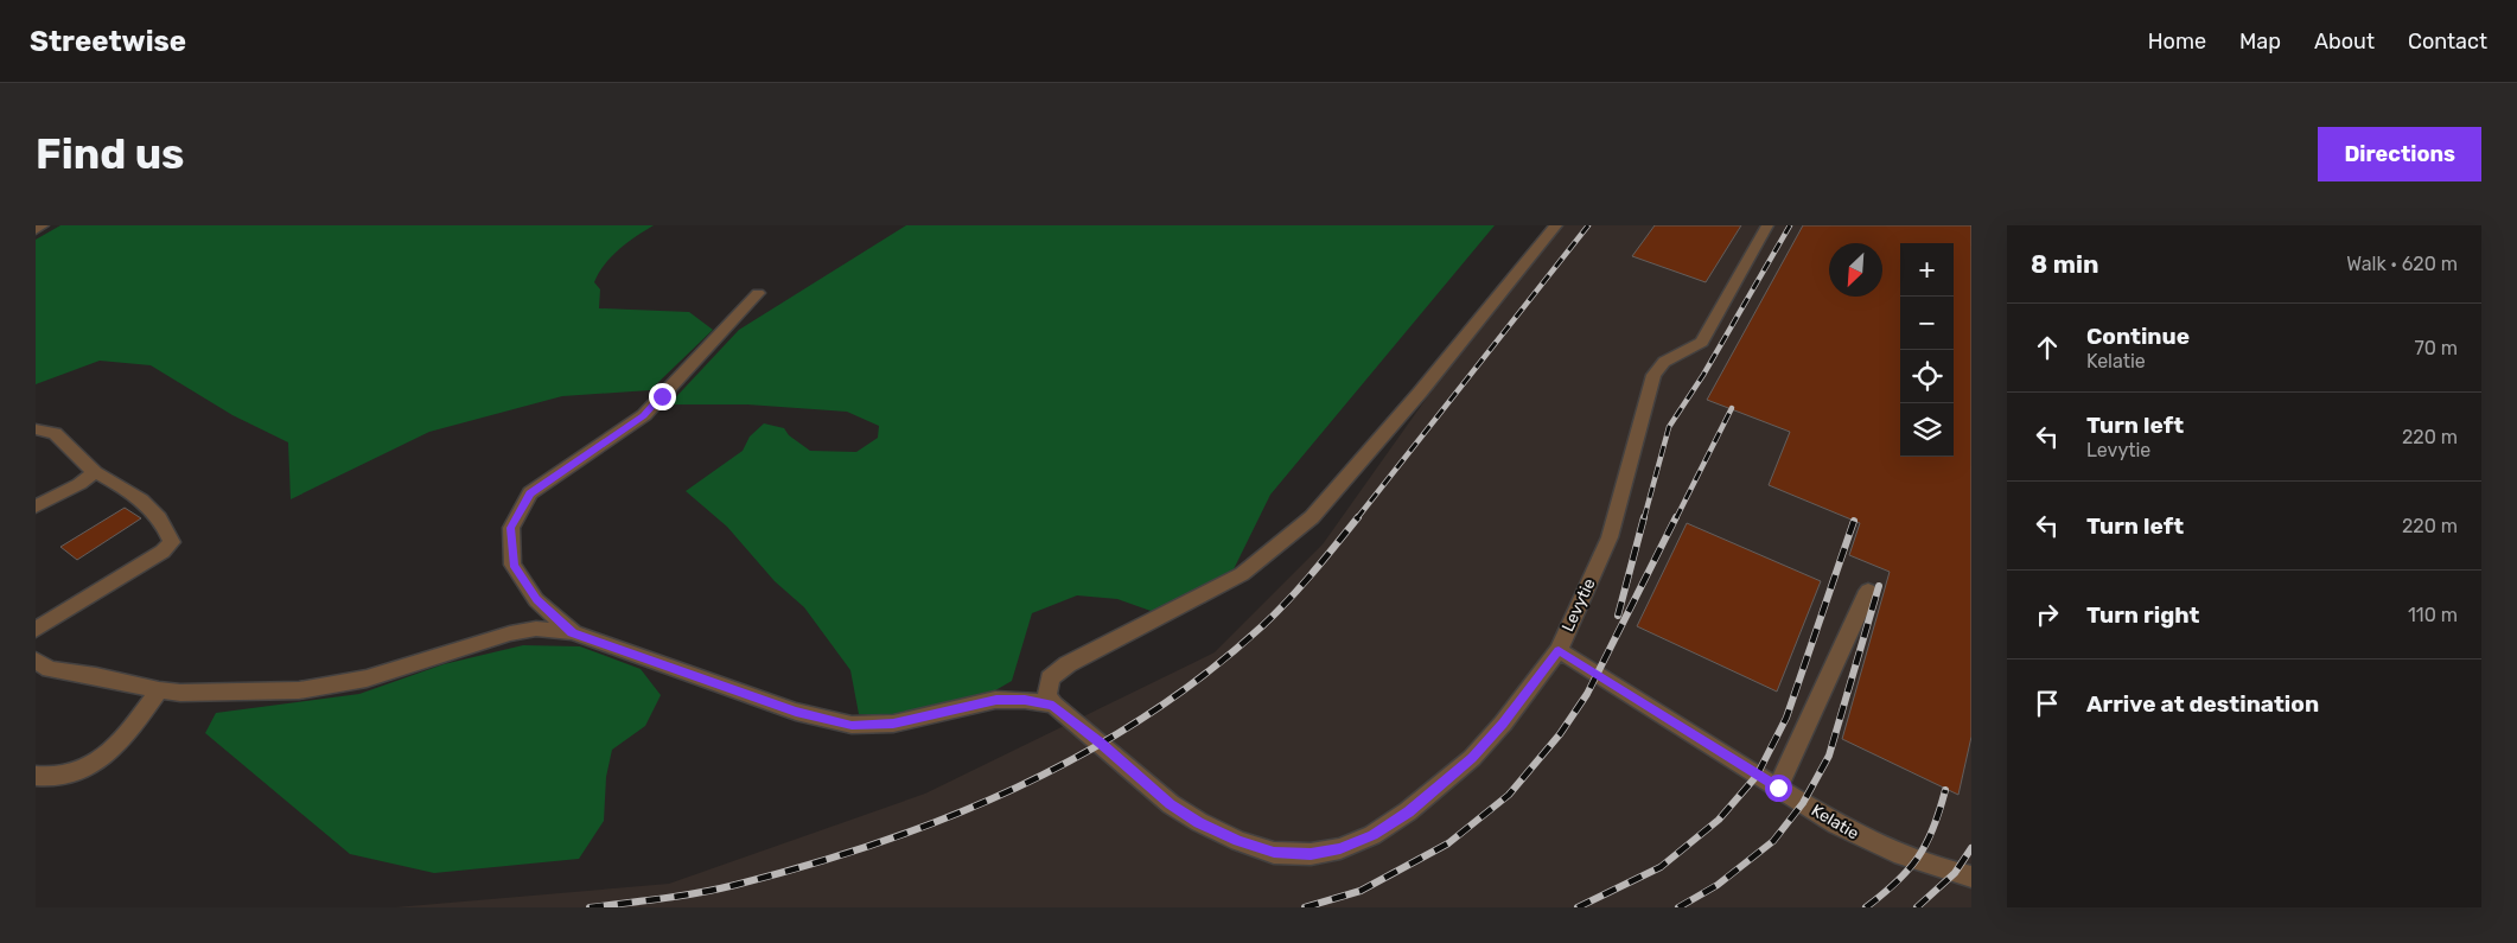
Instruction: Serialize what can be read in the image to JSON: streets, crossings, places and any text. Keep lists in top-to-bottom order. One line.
{"streets":{"street":["Levytie","Kelatie"]},"crossings":[["Levytie","Kelatie"]],"north":"bottom left","page":{"header":"Streetwise","nav":["Home","Map","About","Contact"],"buttons":"Directions","title":"Find us","heading":["8 min","Walk · 620 m"],"map_buttons":["+","−"],"list":[["Continue","Kelatie","70 m"],["Turn left","Levytie","220 m"],["Turn left","220 m"],["Turn right","110 m"],"Arrive at destination"]}}
